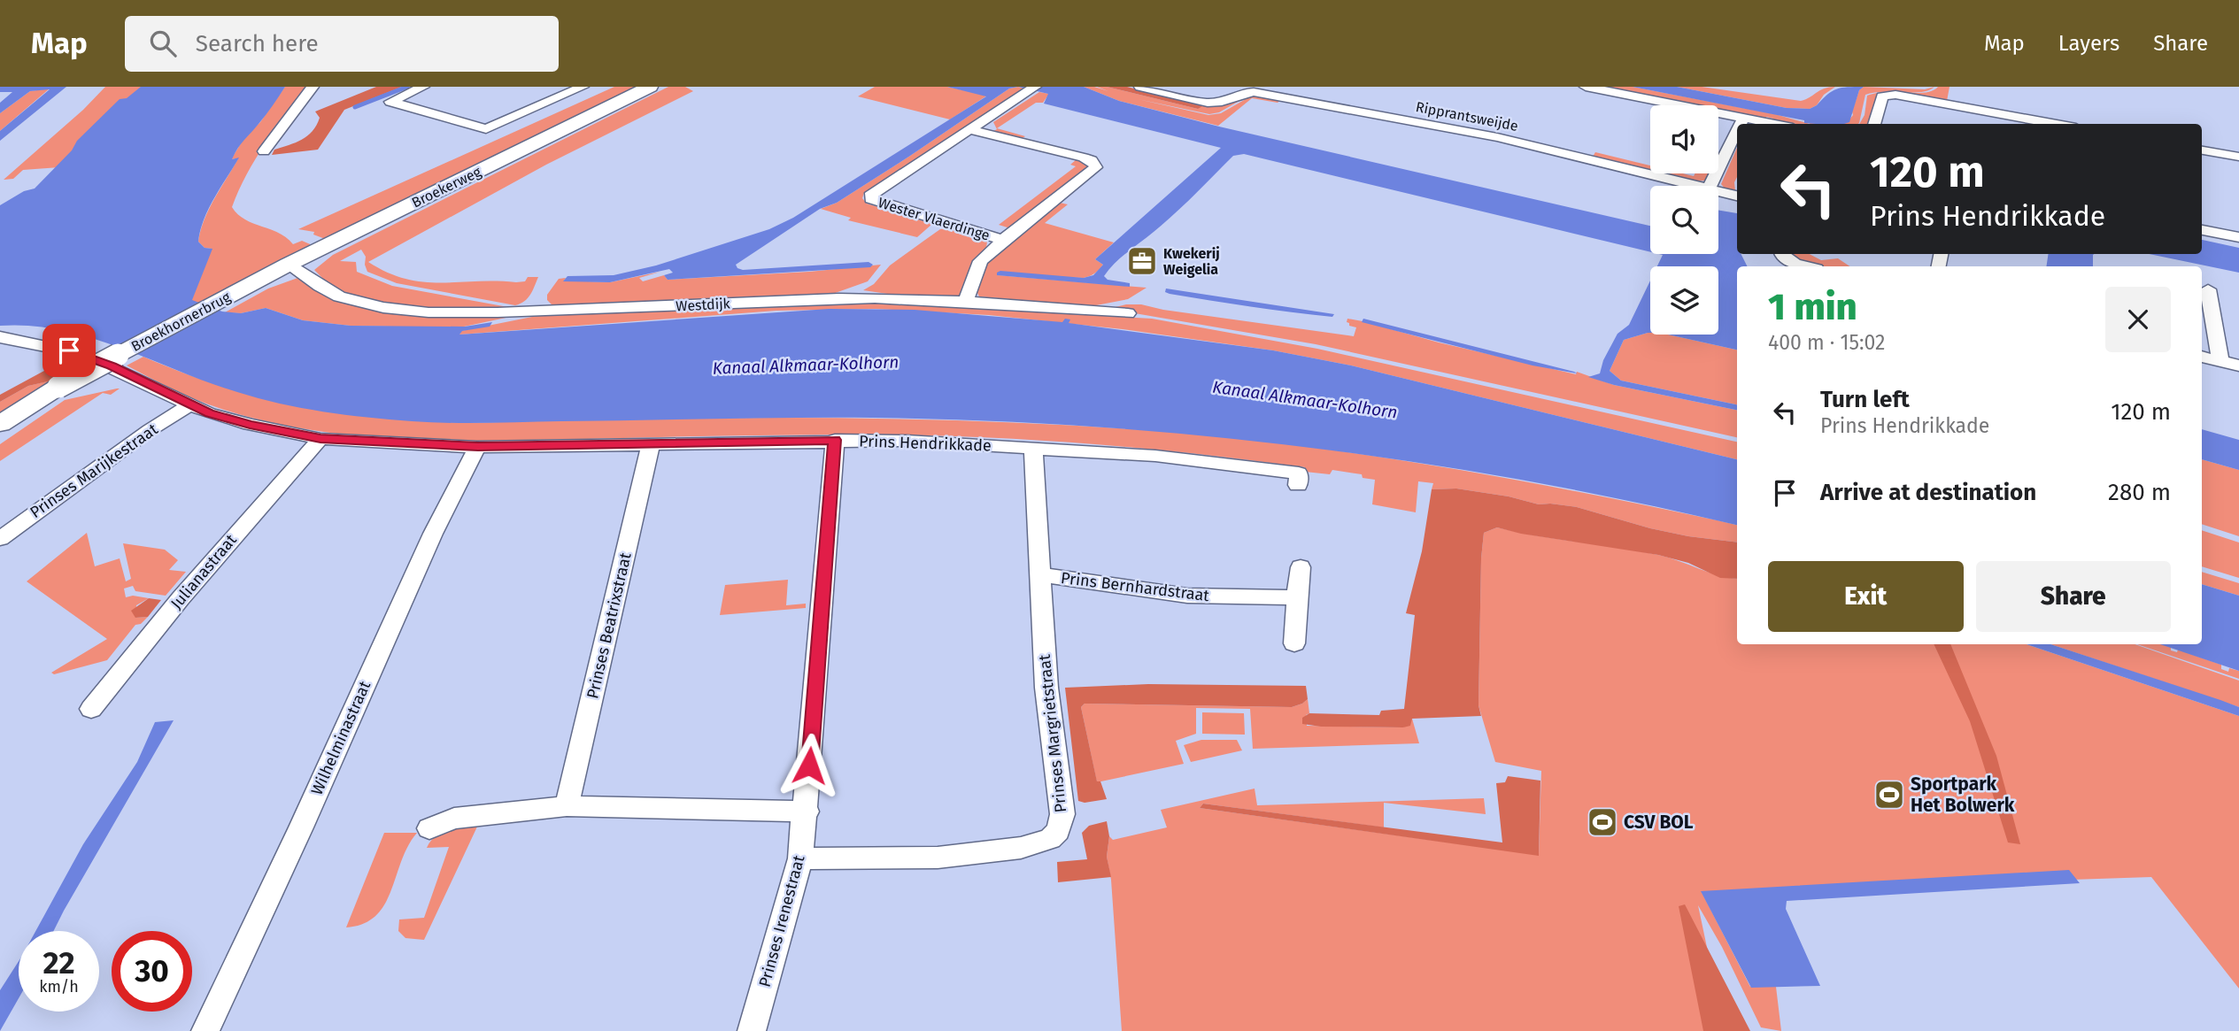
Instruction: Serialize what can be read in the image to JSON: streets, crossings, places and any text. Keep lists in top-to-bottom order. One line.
{"streets":{"street":["Ripprantsweijde","Broekerweg","Wester Vlaerdinge","Westdijk","Broekhornerbrug","Prins Hendrikkade","Prinses Marijkestraat","Julianastraat","Prins Bernhardstraat","Prinses Beatrixstraat","Prinses Margrietstraat","Wilhelminastraat","Prinses Irenestraat"]},"crossings":[["Broekerweg","Westdijk"],["Broekerweg","Broekhornerbrug"],["Wester Vlaerdinge","Westdijk"],["Prins Hendrikkade","Prinses Marijkestraat"],["Prins Hendrikkade","Julianastraat"],["Prins Hendrikkade","Prinses Beatrixstraat"],["Prins Hendrikkade","Prinses Margrietstraat"],["Prins Hendrikkade","Wilhelminastraat"],["Prins Hendrikkade","Prinses Irenestraat"],["Prins Bernhardstraat","Prinses Margrietstraat"],["Prinses Margrietstraat","Prinses Irenestraat"]],"water":["Kanaal Alkmaar-Kolhorn"],"places":{"office":["Kwekerij Weigelia"],"sports":["Sportpark Het Bolwerk","CSV BOL"]},"page":{"header":"Map","search":"Search here","nav":["Map","Layers","Share"],"turn":["120 m","Prins Hendrikkade"],"heading":["1 min","400 m · 15:02"],"list":[{"name":"Turn left","note":"Prins Hendrikkade","value":"120 m"},{"name":"Arrive at destination","value":"280 m"}],"buttons":["Exit","Share"],"speed":"22 km/h","limit":"30"}}
